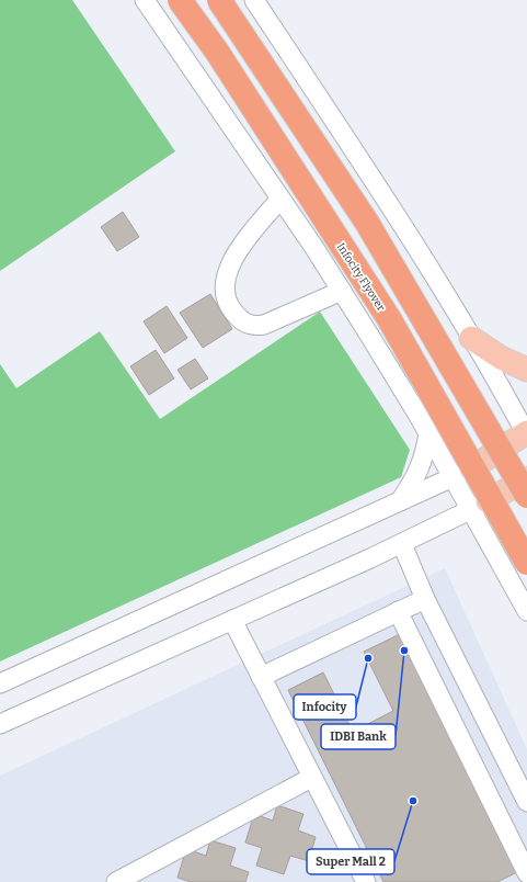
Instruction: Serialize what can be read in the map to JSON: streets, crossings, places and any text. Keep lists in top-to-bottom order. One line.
{"streets":{"highway":["Infocity Flyover"]},"places":["IDBI Bank","Infocity","Super Mall 2"]}
